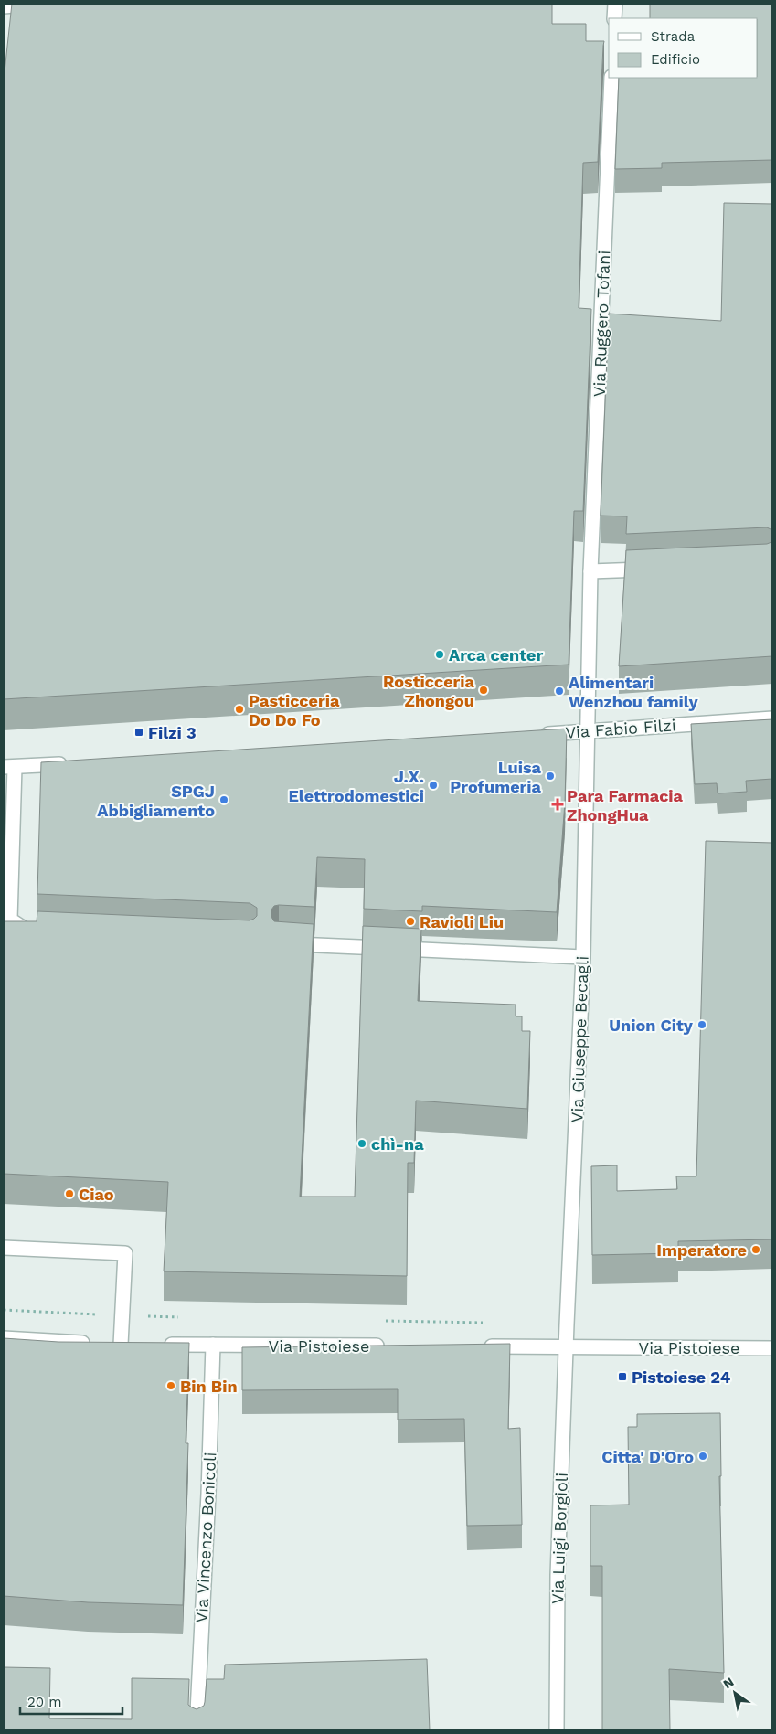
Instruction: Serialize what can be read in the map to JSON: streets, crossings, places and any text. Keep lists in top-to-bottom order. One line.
{"streets":{"street":["Via Ruggero Tofani","Via Fabio Filzi","Via Giuseppe Becagli","Via Pistoiese","Via Vincenzo Bonicoli","Via Luigi Borgioli"]},"crossings":[["Via Ruggero Tofani","Via Fabio Filzi"],["Via Ruggero Tofani","Via Giuseppe Becagli"],["Via Fabio Filzi","Via Giuseppe Becagli"],["Via Giuseppe Becagli","Via Pistoiese"],["Via Giuseppe Becagli","Via Luigi Borgioli"],["Via Pistoiese","Via Vincenzo Bonicoli"],["Via Pistoiese","Via Luigi Borgioli"]],"places":{"other":["Arca center","Rosticceria Zhongou","Alimentari Wenzhou family","Pasticceria Do Do Fo","Luisa Profumeria","J.X. Elettrodomestici","SPGJ Abbigliamento","Ravioli Liu","Union City","chì-na","Ciao","Imperatore","Bin Bin","Citta' D'Oro"],"transit":["Filzi 3","Pistoiese 24"],"health":["Para Farmacia ZhongHua"]},"legend":["Strada","Edificio"],"scale_bar":"20 m","north":"top left"}
